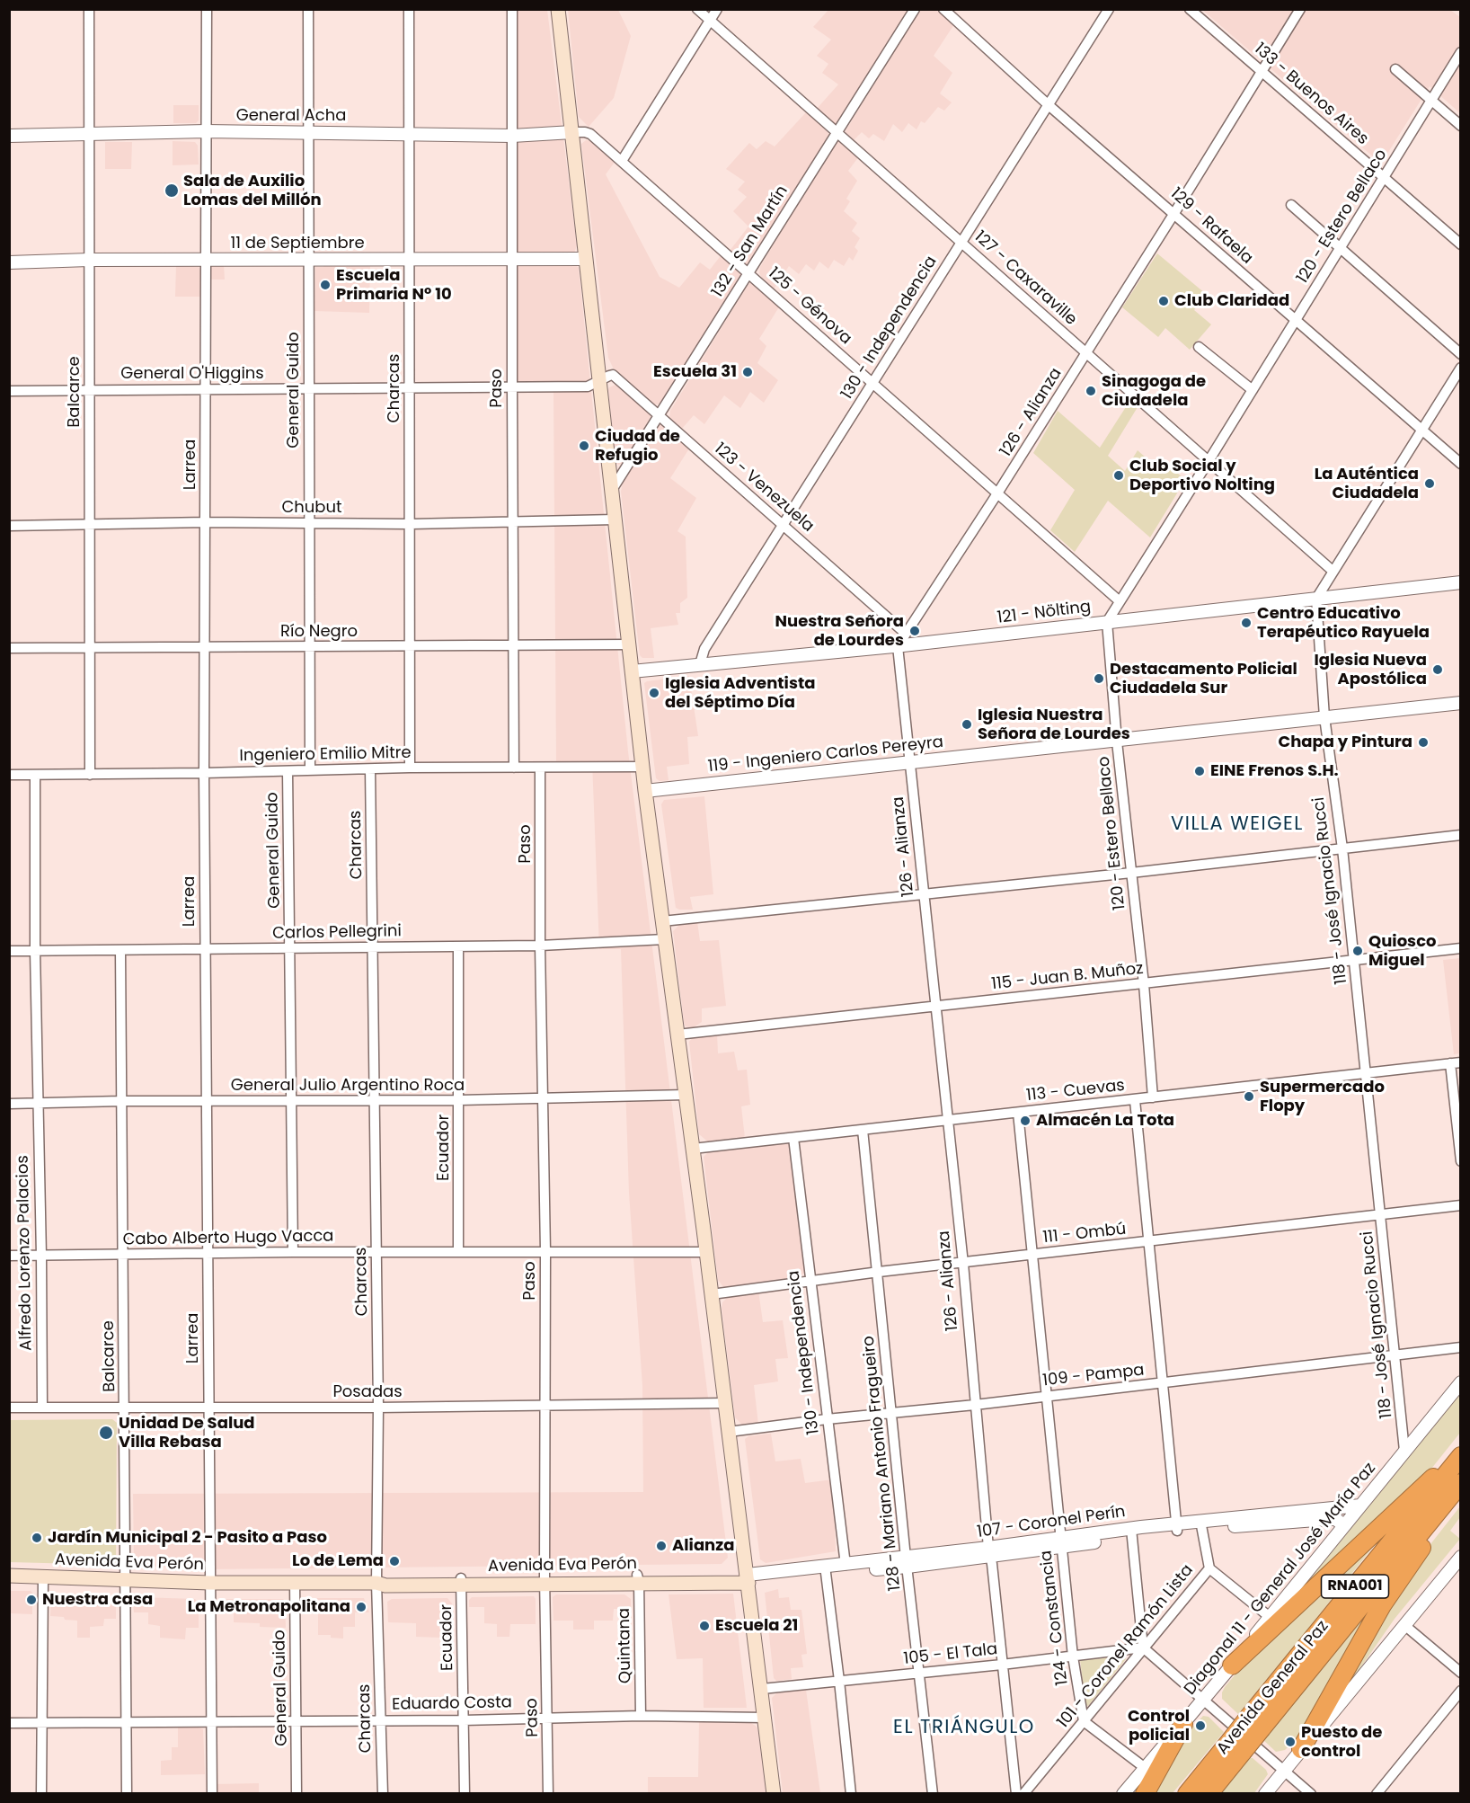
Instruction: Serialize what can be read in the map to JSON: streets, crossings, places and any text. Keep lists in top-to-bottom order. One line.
{"streets":{"highway":["RNA001","Avenida General Paz"],"main road":["Avenida Eva Perón"],"street":["133 - Buenos Aires","General Acha","120 - Estero Bellaco","129 - Rafaela","132 - San Martín","11 de Septiembre","127 - Caxaraville","125 - Génova","130 - Independencia","General O'Higgins","Charcas","Paso","General Guido","Balcarce","126 - Alianza","Larrea","123 - Venezuela","Chubut","121 - Nölting","Río Negro","Ingeniero Emilio Mitre","119 - Ingeniero Carlos Pereyra","118 - José Ignacio Rucci","Carlos Pellegrini","115 - Juan B. Muñoz","General Julio Argentino Roca","113 - Cuevas","Ecuador","111 - Ombú","Cabo Alberto Hugo Vacca","Alfredo Lorenzo Palacios","109 - Pampa","Posadas","128 - Mariano Antonio Fragueiro","107 - Coronel Perín","Diagonal 11 - General José María Paz","124 - Constancia","Quintana","101 - Coronel Ramón Lista","105 - El Tala","Eduardo Costa"]},"crossings":[["133 - Buenos Aires","120 - Estero Bellaco"],["133 - Buenos Aires","126 - Alianza"],["General Acha","125 - Génova"],["General Acha","Charcas"],["General Acha","Paso"],["General Acha","General Guido"],["General Acha","Balcarce"],["General Acha","Larrea"],["120 - Estero Bellaco","129 - Rafaela"],["120 - Estero Bellaco","127 - Caxaraville"],["120 - Estero Bellaco","125 - Génova"],["120 - Estero Bellaco","121 - Nölting"],["120 - Estero Bellaco","119 - Ingeniero Carlos Pereyra"],["120 - Estero Bellaco","115 - Juan B. Muñoz"],["120 - Estero Bellaco","113 - Cuevas"],["129 - Rafaela","130 - Independencia"],["129 - Rafaela","126 - Alianza"],["132 - San Martín","127 - Caxaraville"],["132 - San Martín","125 - Génova"],["132 - San Martín","123 - Venezuela"],["11 de Septiembre","Charcas"],["11 de Septiembre","Paso"],["11 de Septiembre","General Guido"],["11 de Septiembre","Balcarce"],["11 de Septiembre","Larrea"],["127 - Caxaraville","130 - Independencia"],["127 - Caxaraville","126 - Alianza"],["125 - Génova","130 - Independencia"],["125 - Génova","126 - Alianza"],["130 - Independencia","123 - Venezuela"],["130 - Independencia","121 - Nölting"],["130 - Independencia","113 - Cuevas"],["130 - Independencia","111 - Ombú"],["130 - Independencia","109 - Pampa"],["130 - Independencia","107 - Coronel Perín"],["General O'Higgins","Charcas"],["General O'Higgins","Paso"],["General O'Higgins","General Guido"],["General O'Higgins","Balcarce"],["General O'Higgins","Larrea"],["General O'Higgins","123 - Venezuela"],["Charcas","Chubut"],["Charcas","Río Negro"],["Charcas","Ingeniero Emilio Mitre"],["Charcas","Carlos Pellegrini"],["Charcas","General Julio Argentino Roca"],["Charcas","Cabo Alberto Hugo Vacca"],["Charcas","Posadas"],["Charcas","Avenida Eva Perón"],["Charcas","Eduardo Costa"],["Paso","Chubut"],["Paso","Río Negro"],["Paso","Ingeniero Emilio Mitre"],["Paso","Carlos Pellegrini"],["Paso","General Julio Argentino Roca"],["Paso","Cabo Alberto Hugo Vacca"],["Paso","Posadas"],["Paso","Avenida Eva Perón"],["Paso","Eduardo Costa"],["General Guido","Chubut"],["General Guido","Río Negro"],["General Guido","Ingeniero Emilio Mitre"],["General Guido","Carlos Pellegrini"],["General Guido","General Julio Argentino Roca"],["General Guido","Cabo Alberto Hugo Vacca"],["General Guido","Avenida Eva Perón"],["General Guido","Eduardo Costa"],["Balcarce","Chubut"],["Balcarce","Río Negro"],["Balcarce","Ingeniero Emilio Mitre"],["Balcarce","Carlos Pellegrini"],["Balcarce","General Julio Argentino Roca"],["Balcarce","Cabo Alberto Hugo Vacca"],["Balcarce","Posadas"],["Balcarce","Avenida Eva Perón"],["Balcarce","Eduardo Costa"],["126 - Alianza","123 - Venezuela"],["126 - Alianza","121 - Nölting"],["126 - Alianza","119 - Ingeniero Carlos Pereyra"],["126 - Alianza","115 - Juan B. Muñoz"],["126 - Alianza","113 - Cuevas"],["126 - Alianza","111 - Ombú"],["126 - Alianza","109 - Pampa"],["126 - Alianza","107 - Coronel Perín"],["126 - Alianza","105 - El Tala"],["Larrea","Chubut"],["Larrea","Río Negro"],["Larrea","Ingeniero Emilio Mitre"],["Larrea","Carlos Pellegrini"],["Larrea","General Julio Argentino Roca"],["Larrea","Cabo Alberto Hugo Vacca"],["Larrea","Posadas"],["Larrea","Avenida Eva Perón"],["Larrea","Eduardo Costa"],["121 - Nölting","118 - José Ignacio Rucci"],["Ingeniero Emilio Mitre","Alfredo Lorenzo Palacios"],["119 - Ingeniero Carlos Pereyra","118 - José Ignacio Rucci"],["118 - José Ignacio Rucci","115 - Juan B. Muñoz"],["118 - José Ignacio Rucci","113 - Cuevas"],["118 - José Ignacio Rucci","111 - Ombú"],["118 - José Ignacio Rucci","109 - Pampa"],["118 - José Ignacio Rucci","Diagonal 11 - General José María Paz"],["Carlos Pellegrini","Ecuador"],["Carlos Pellegrini","Alfredo Lorenzo Palacios"],["General Julio Argentino Roca","Ecuador"],["General Julio Argentino Roca","Alfredo Lorenzo Palacios"],["113 - Cuevas","128 - Mariano Antonio Fragueiro"],["113 - Cuevas","124 - Constancia"],["Ecuador","Cabo Alberto Hugo Vacca"],["Ecuador","Avenida Eva Perón"],["Ecuador","Eduardo Costa"],["111 - Ombú","128 - Mariano Antonio Fragueiro"],["111 - Ombú","124 - Constancia"],["Cabo Alberto Hugo Vacca","Alfredo Lorenzo Palacios"],["Alfredo Lorenzo Palacios","Posadas"],["109 - Pampa","128 - Mariano Antonio Fragueiro"],["109 - Pampa","124 - Constancia"],["128 - Mariano Antonio Fragueiro","107 - Coronel Perín"],["128 - Mariano Antonio Fragueiro","105 - El Tala"],["107 - Coronel Perín","Avenida Eva Perón"],["107 - Coronel Perín","Diagonal 11 - General José María Paz"],["107 - Coronel Perín","124 - Constancia"],["Avenida Eva Perón","Quintana"],["124 - Constancia","101 - Coronel Ramón Lista"],["124 - Constancia","105 - El Tala"],["Quintana","Eduardo Costa"],["101 - Coronel Ramón Lista","105 - El Tala"]],"districts":["VILLA WEIGEL","EL TRIÁNGULO"],"places":["Sala de Auxilio Lomas del Millón","Escuela Primaria Nº 10","Club Claridad","Escuela 31","Sinagoga de Ciudadela","Ciudad de Refugio","Club Social y Deportivo Nolting","La Auténtica Ciudadela","Centro Educativo Terapéutico Rayuela","Nuestra Señora de Lourdes","Iglesia Nueva Apostólica","Destacamento Policial Ciudadela Sur","Iglesia Adventista del Séptimo Día","Iglesia Nuestra Señora de Lourdes","Chapa y Pintura","EINE Frenos S.H.","Quiosco Miguel","Supermercado Flopy","Almacén La Tota","Unidad De Salud Villa Rebasa","Jardín Municipal 2 - Pasito a Paso","Alianza","Lo de Lema","Nuestra casa","La Metronapolitana","Escuela 21","Control policial","Puesto de control"]}
